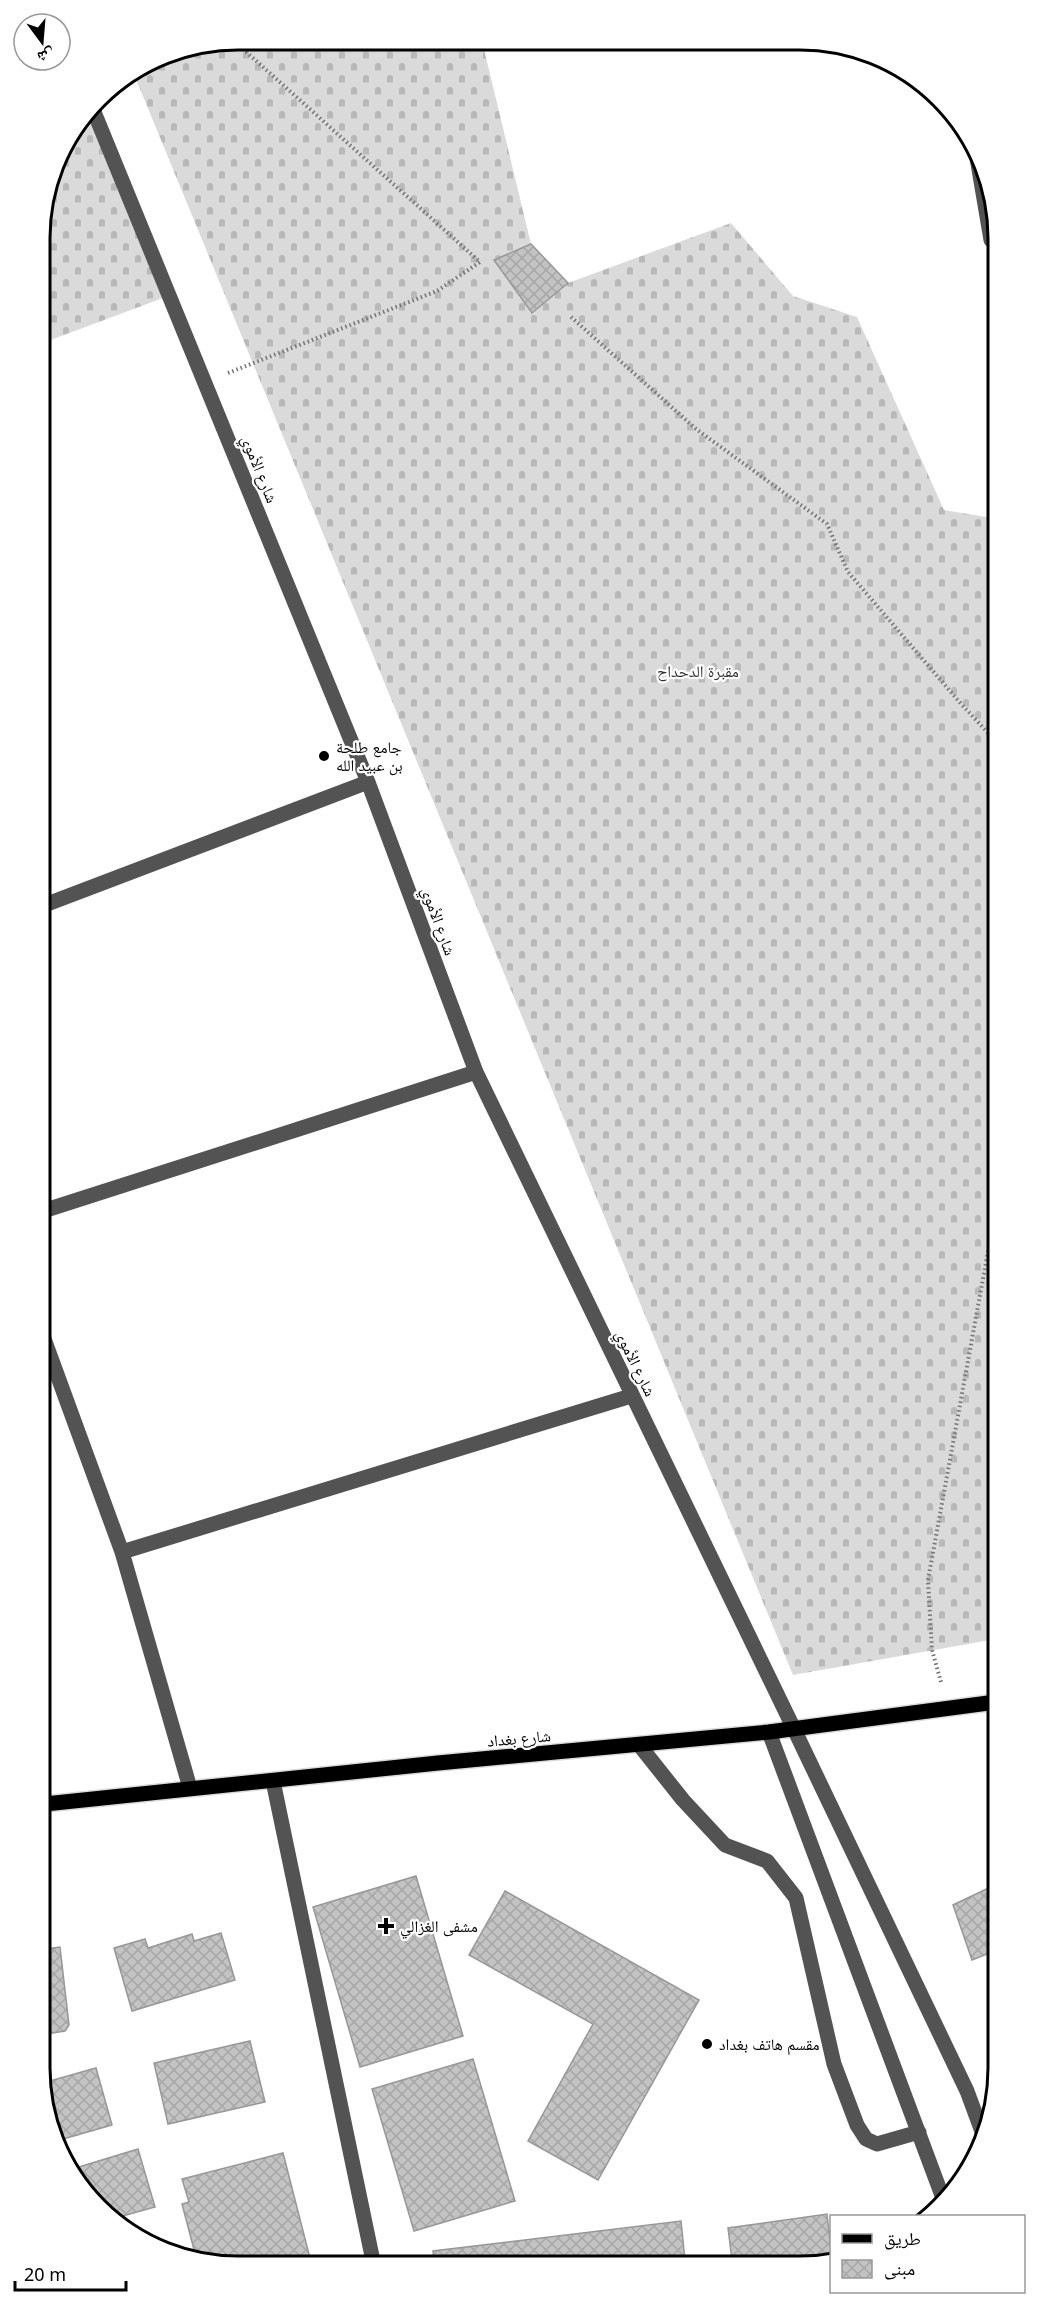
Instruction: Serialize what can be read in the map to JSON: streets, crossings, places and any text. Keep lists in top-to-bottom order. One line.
{"streets":{"main road":["شارع بغداد"],"street":["شارع الأموي"]},"crossings":[["شارع الأموي","شارع بغداد"]],"parks":["مقبرة الدحداح"],"places":{"other":["جامع طلحة بن عبيد الله","مقسم هاتف بغداد"],"health":["مشفى الغزالي"]},"legend":["طريق","مبنى"],"scale_bar":"20 m","north":"bottom"}
